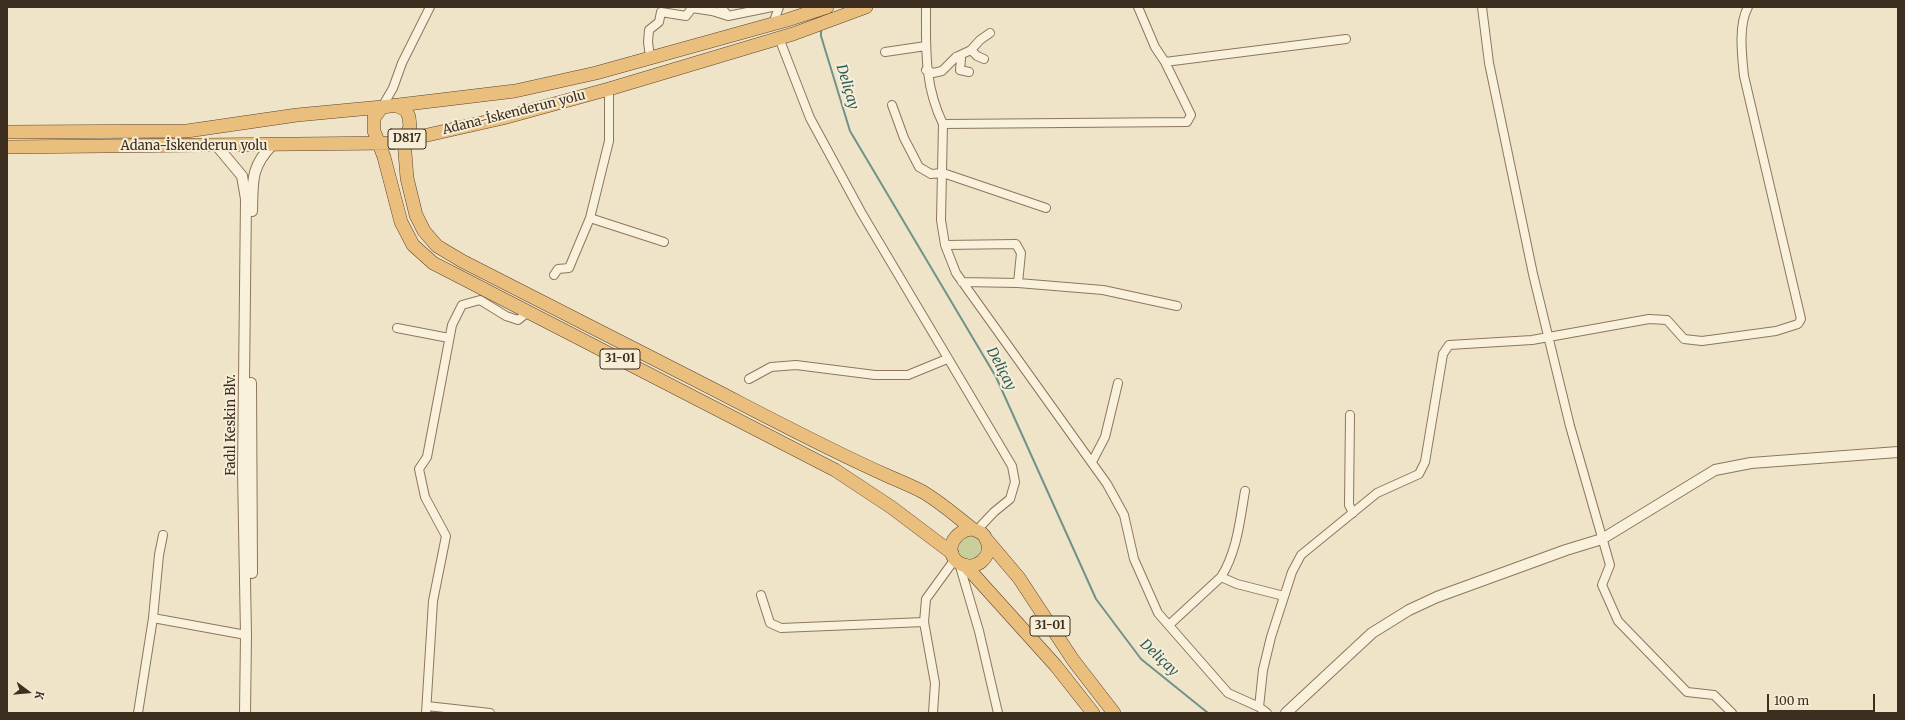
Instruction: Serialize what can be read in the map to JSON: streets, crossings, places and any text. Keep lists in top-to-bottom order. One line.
{"streets":{"highway":["Adana-İskenderun yolu","D817","31-01"],"street":["Fadıl Keskin Blv."]},"crossings":[["Adana-İskenderun yolu","31-01"],["Adana-İskenderun yolu","Fadıl Keskin Blv."]],"water":["Deliçay"],"scale_bar":"100 m","north":"right"}
